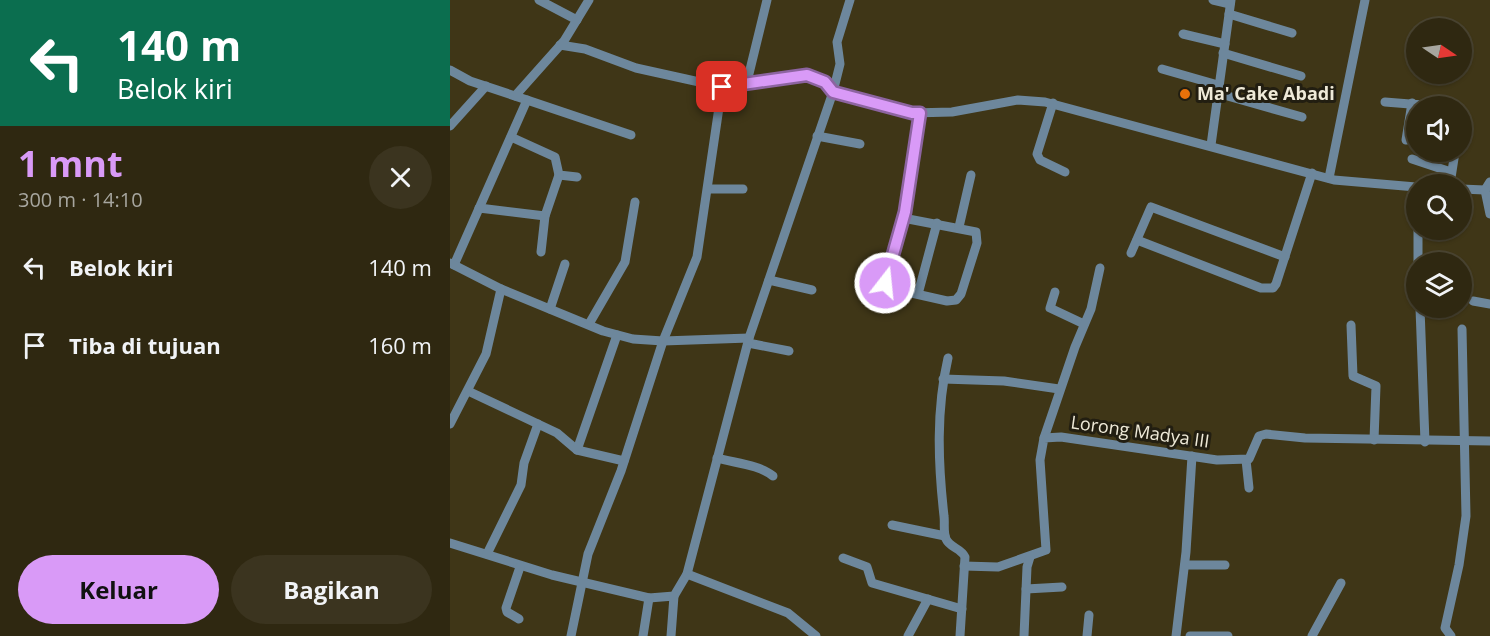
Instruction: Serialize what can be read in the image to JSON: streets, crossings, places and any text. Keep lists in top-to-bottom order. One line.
{"streets":{"street":["Lorong Madya III"]},"places":["Ma' Cake Abadi"],"north":"right","page":{"turn":["140 m","Belok kiri"],"heading":["1 mnt","300 m · 14:10"],"list":[{"name":"Belok kiri","value":"140 m"},{"name":"Tiba di tujuan","value":"160 m"}],"buttons":["Keluar","Bagikan"]}}
